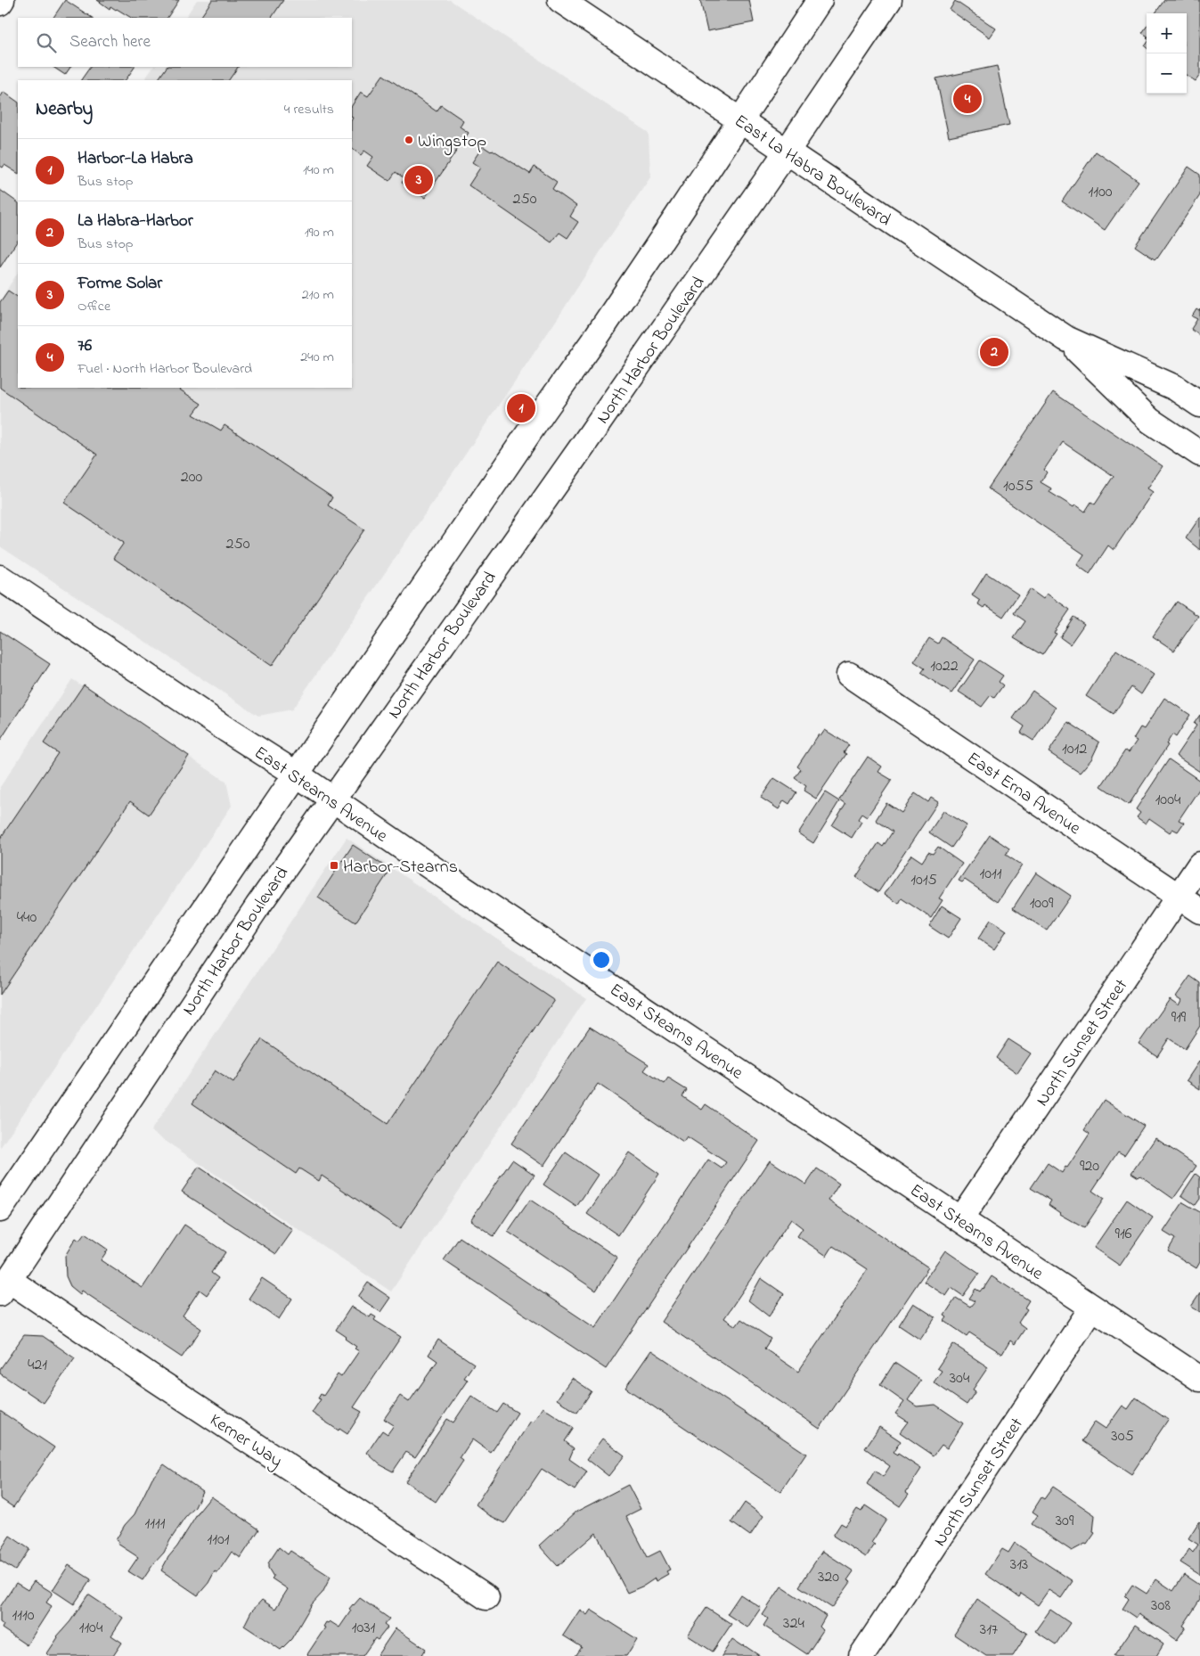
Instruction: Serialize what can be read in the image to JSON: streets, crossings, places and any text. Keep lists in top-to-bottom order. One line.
{"streets":{"main road":["East La Habra Boulevard","North Harbor Boulevard","East Erna Avenue","East Stearns Avenue","North Sunset Street","Kerner Way"]},"crossings":[["East La Habra Boulevard","North Harbor Boulevard"],["North Harbor Boulevard","East Stearns Avenue"],["North Harbor Boulevard","Kerner Way"],["East Erna Avenue","North Sunset Street"],["East Stearns Avenue","North Sunset Street"]],"places":{"other":["Wingstop"],"transit":["Harbor-Stearns"]},"house_numbers":["1100","250","200","1055","250","1022","1012","1004","1011","1015","1009","440","919","920","916","421","304","305","309","1111","1101","313","320","308","1110","324","1104","1031","317"],"page":{"map_buttons":["+","−"],"search":"Search here","heading":["Nearby","4 results"],"pins":["4","3","2","1"],"list":[{"mark":"1","name":"Harbor-La Habra","note":"Bus stop","value":"140 m"},{"mark":"2","name":"La Habra-Harbor","note":"Bus stop","value":"190 m"},{"mark":"3","name":"Forme Solar","note":"Office","value":"210 m"},{"mark":"4","name":"76","note":"Fuel · North Harbor Boulevard","value":"240 m"}]}}
